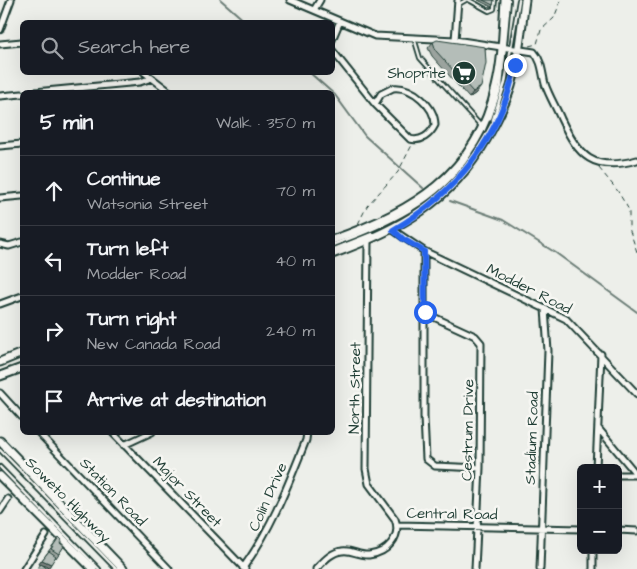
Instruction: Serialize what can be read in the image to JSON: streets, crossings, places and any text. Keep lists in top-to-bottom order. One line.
{"streets":{"main road":["Soweto Highway"],"street":["Modder Road","North Street","Cestrum Drive","Stadium Road","Station Road","Major Street","Colin Drive","Central Road"]},"crossings":[["Modder Road","Stadium Road"],["North Street","Central Road"],["Cestrum Drive","Central Road"],["Stadium Road","Central Road"],["Major Street","Colin Drive"]],"places":{"supermarket":["Shoprite"]},"page":{"search":"Search here","heading":["5 min","Walk · 350 m"],"list":[["Continue","Watsonia Street","70 m"],["Turn left","Modder Road","40 m"],["Turn right","New Canada Road","240 m"],"Arrive at destination"],"map_buttons":["+","−"]}}
